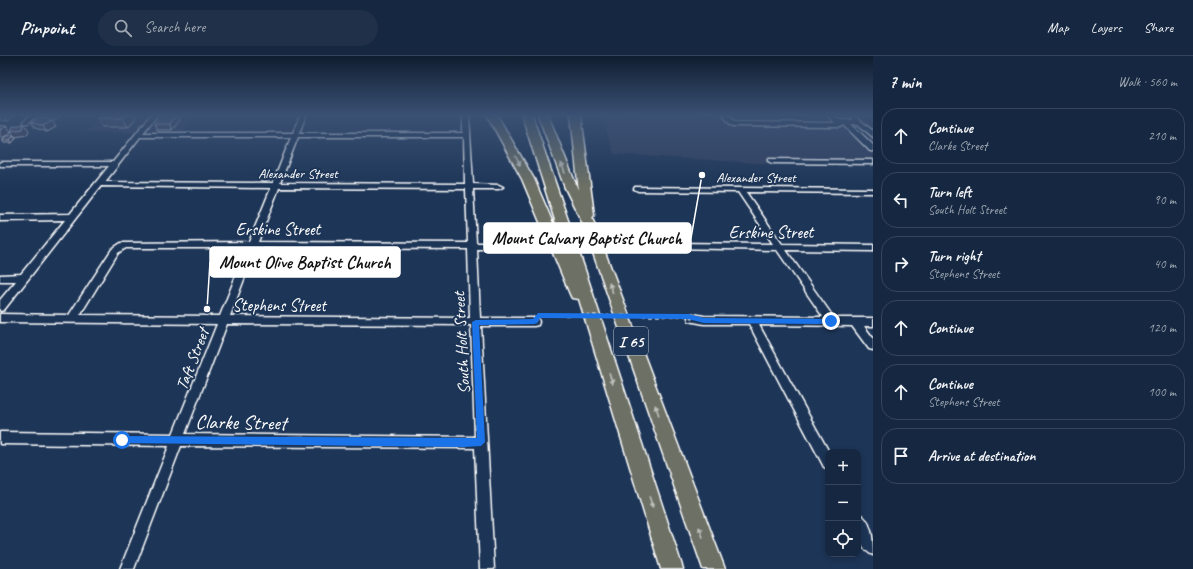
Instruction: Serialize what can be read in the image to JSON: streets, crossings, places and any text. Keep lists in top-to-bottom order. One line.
{"streets":{"highway":["I 65"],"street":["Alexander Street","Erskine Street","Stephens Street","South Holt Street","Taft Street","Clarke Street"]},"crossings":[["Alexander Street","South Holt Street"],["Alexander Street","Taft Street"],["Erskine Street","Stephens Street"],["Erskine Street","South Holt Street"],["Erskine Street","Taft Street"],["Stephens Street","South Holt Street"],["Stephens Street","Taft Street"],["South Holt Street","Clarke Street"],["Taft Street","Clarke Street"]],"places":["Mount Calvary Baptist Church","Mount Olive Baptist Church"],"page":{"header":"Pinpoint","search":"Search here","nav":["Map","Layers","Share"],"heading":["7 min","Walk · 560 m"],"list":[["Continue","Clarke Street","210 m"],["Turn left","South Holt Street","90 m"],["Turn right","Stephens Street","40 m"],["Continue","120 m"],["Continue","Stephens Street","100 m"],"Arrive at destination"],"map_buttons":["+","−"]}}
